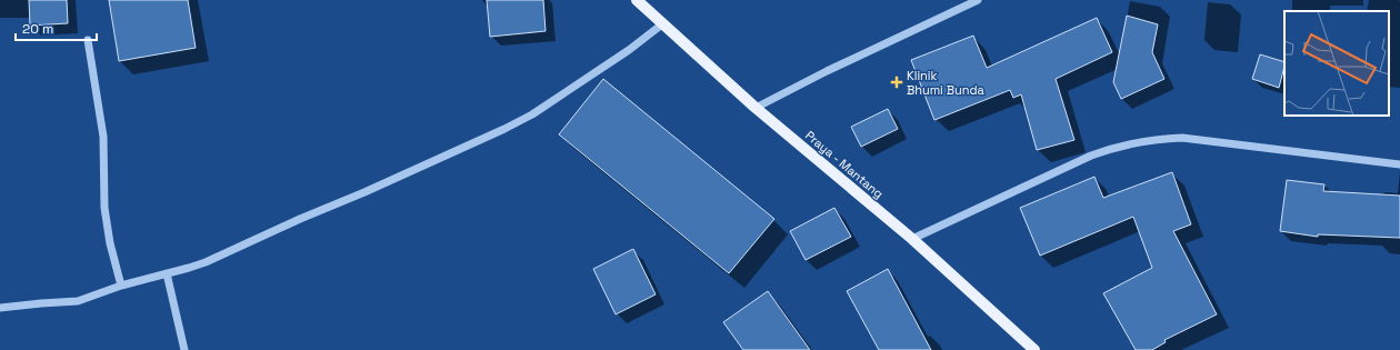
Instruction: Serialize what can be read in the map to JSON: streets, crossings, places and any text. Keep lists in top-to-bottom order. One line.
{"streets":{"main road":["Praya - Mantang"]},"places":{"health":["Klinik Bhumi Bunda"]},"scale_bar":"20 m"}
